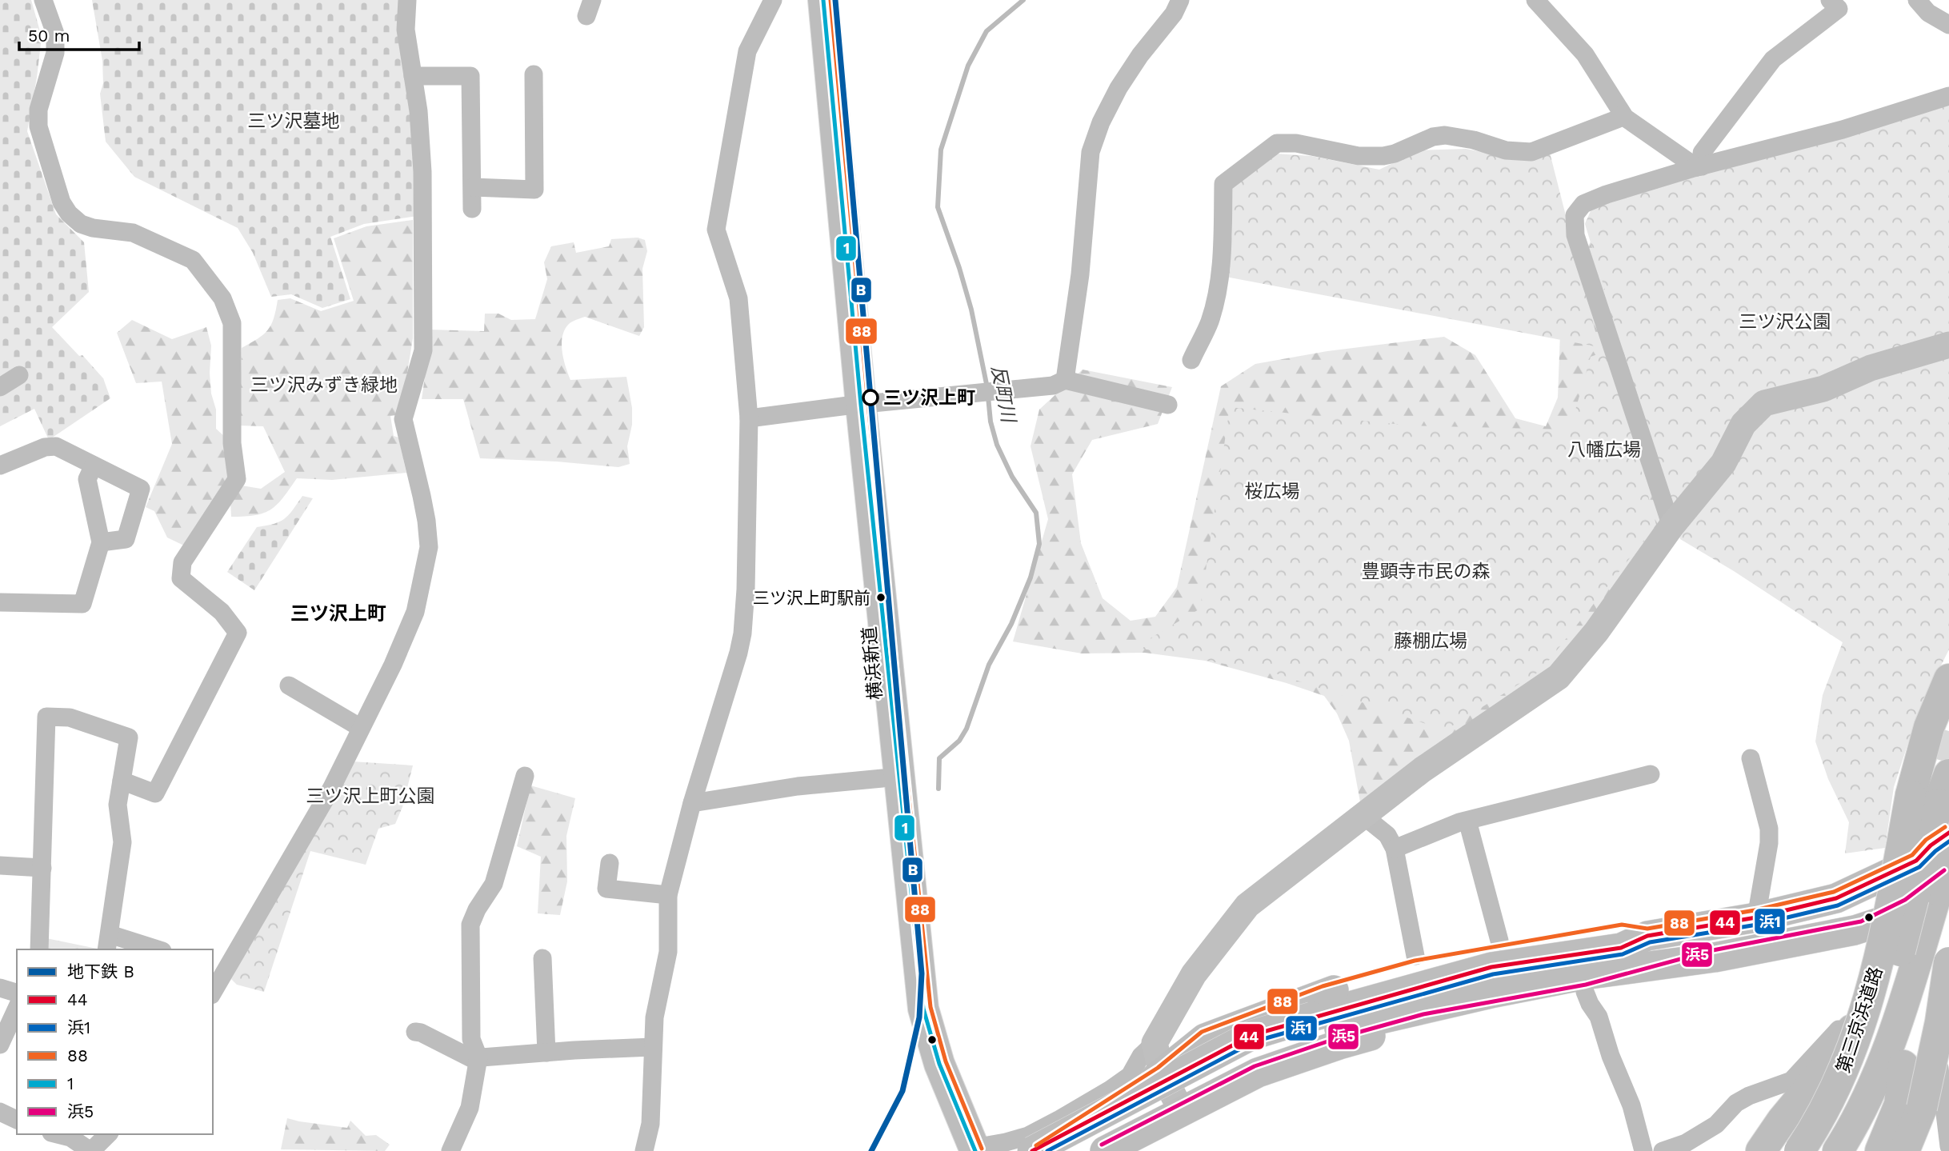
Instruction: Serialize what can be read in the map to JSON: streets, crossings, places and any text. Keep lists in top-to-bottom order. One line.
{"streets":{"highway":["横浜新道","第三京浜道路"]},"districts":["三ツ沢上町"],"water":["反町川"],"parks":["三ツ沢墓地","三ツ沢公園","三ツ沢みずき緑地","八幡広場","桜広場","豊顕寺市民の森","藤棚広場","三ツ沢上町公園"],"places":["三ツ沢上町","三ツ沢上町駅前"],"lines":["metro line B","transit line 88","transit line 1","transit line 44","transit line 浜1","transit line 浜5"],"legend":["地下鉄 B","44","浜1","88","1","浜5"],"scale_bar":"50 m"}
